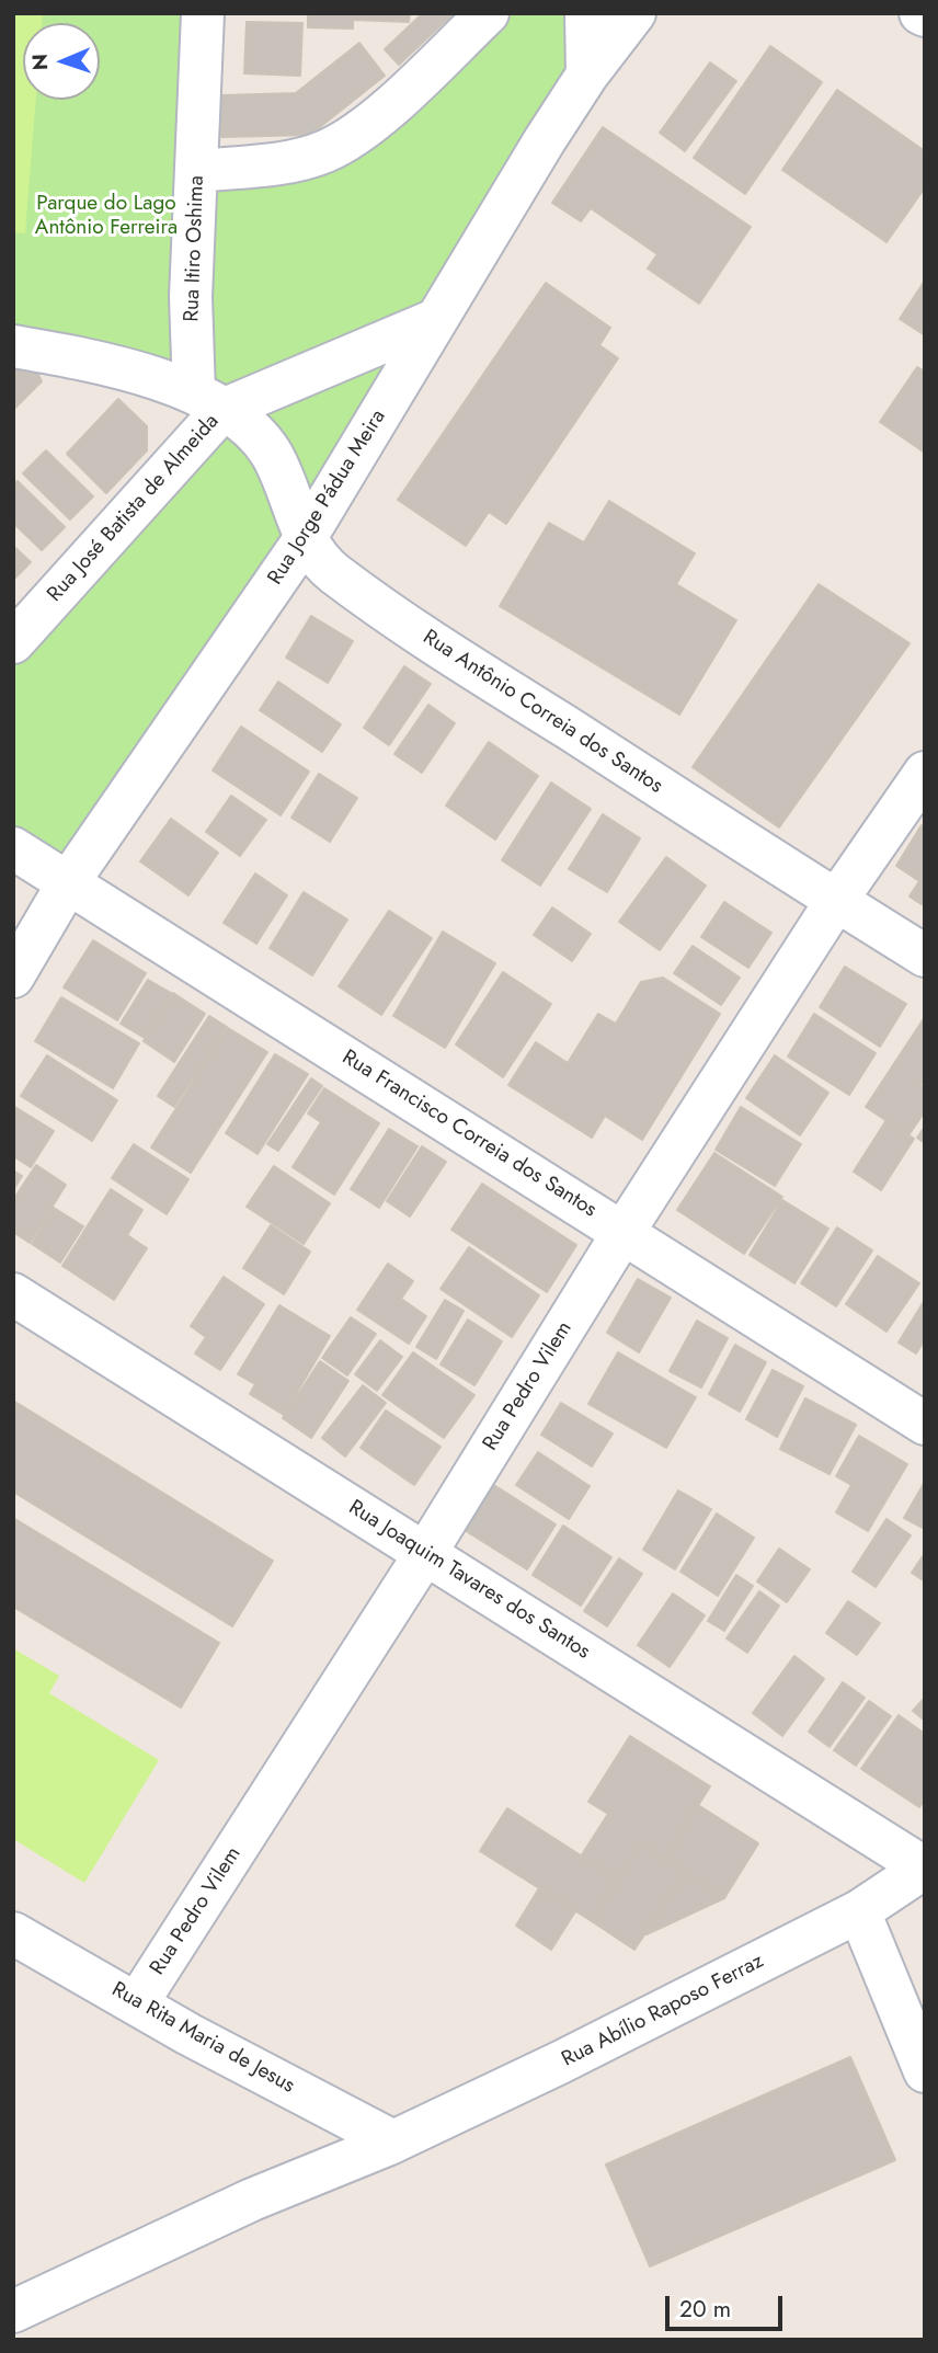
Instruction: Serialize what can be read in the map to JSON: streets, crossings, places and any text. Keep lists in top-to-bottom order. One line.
{"streets":{"street":["Rua Itiro Oshima","Rua Jorge Pádua Meira","Rua José Batista de Almeida","Rua Antônio Correia dos Santos","Rua Francisco Correia dos Santos","Rua Pedro Vilem","Rua Joaquim Tavares dos Santos","Rua Abílio Raposo Ferraz","Rua Rita Maria de Jesus"]},"crossings":[["Rua Itiro Oshima","Rua José Batista de Almeida"],["Rua Itiro Oshima","Rua Antônio Correia dos Santos"],["Rua Jorge Pádua Meira","Rua José Batista de Almeida"],["Rua Jorge Pádua Meira","Rua Antônio Correia dos Santos"],["Rua Jorge Pádua Meira","Rua Francisco Correia dos Santos"],["Rua José Batista de Almeida","Rua Antônio Correia dos Santos"],["Rua Antônio Correia dos Santos","Rua Pedro Vilem"],["Rua Francisco Correia dos Santos","Rua Pedro Vilem"],["Rua Pedro Vilem","Rua Joaquim Tavares dos Santos"],["Rua Pedro Vilem","Rua Rita Maria de Jesus"],["Rua Joaquim Tavares dos Santos","Rua Abílio Raposo Ferraz"],["Rua Abílio Raposo Ferraz","Rua Rita Maria de Jesus"]],"parks":["Parque do Lago Antônio Ferreira"],"scale_bar":"20 m","north":"left"}
